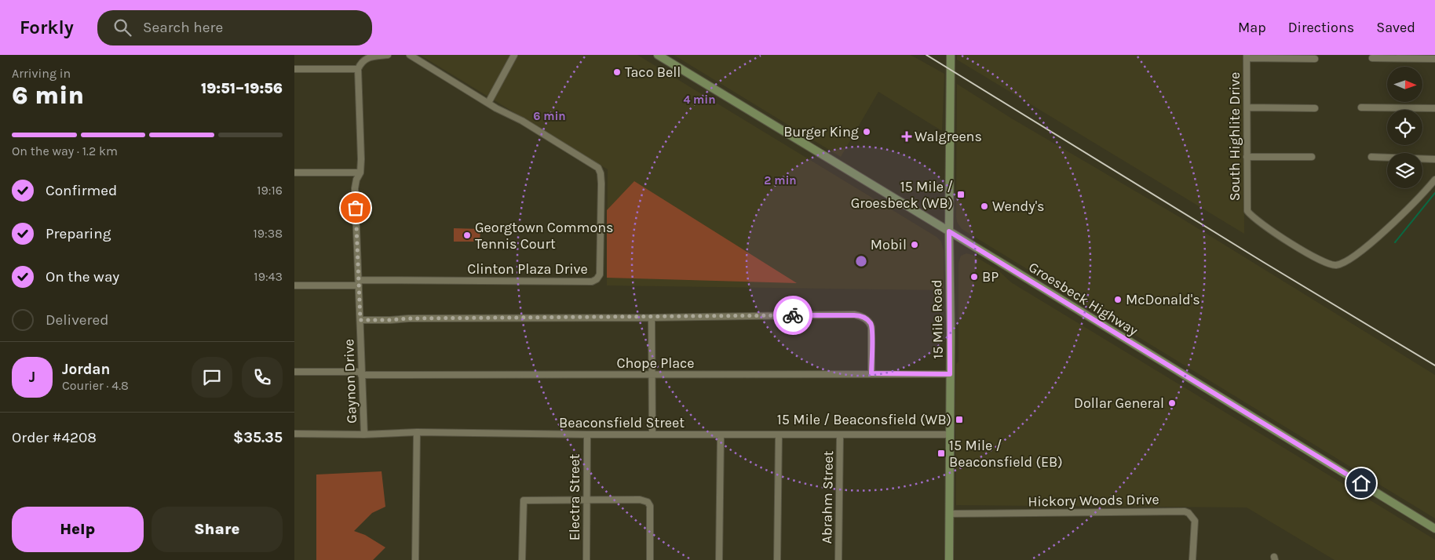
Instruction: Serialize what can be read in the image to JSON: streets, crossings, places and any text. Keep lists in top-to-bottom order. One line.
{"streets":{"main road":["Groesbeck Highway","15 Mile Road"],"street":["South Highlite Drive","Clinton Plaza Drive","Chope Place","Gaynon Drive","Beaconsfield Street","Electra Street","Abrahm Street","Hickory Woods Drive"]},"crossings":[["Clinton Plaza Drive","Gaynon Drive"],["Groesbeck Highway","15 Mile Road"],["15 Mile Road","Chope Place"],["15 Mile Road","Beaconsfield Street"],["15 Mile Road","Hickory Woods Drive"],["Chope Place","Gaynon Drive"],["Gaynon Drive","Beaconsfield Street"],["Beaconsfield Street","Electra Street"],["Beaconsfield Street","Abrahm Street"]],"places":{"other":["Taco Bell","Burger King","Wendy's","Georgtown Commons Tennis Court","Mobil","BP","McDonald's","Dollar General"],"health":["Walgreens"],"transit":["15 Mile / Groesbeck (WB)","15 Mile / Beaconsfield (WB)","15 Mile / Beaconsfield (EB)"]},"north":"right","page":{"header":"Forkly","search":"Search here","nav":["Map","Directions","Saved"],"heading":["6 min","Arriving in","19:51–19:56"],"panel":["Jordan","Courier · 4.8","Order #4208","$35.35"],"bar":"On the way · 1.2 km","list":[["Confirmed","19:16"],["Preparing","19:38"],["On the way","19:43"],"Delivered"],"round":"J","buttons":["Help","Share"]},"rings":["4 min","6 min","2 min"]}
